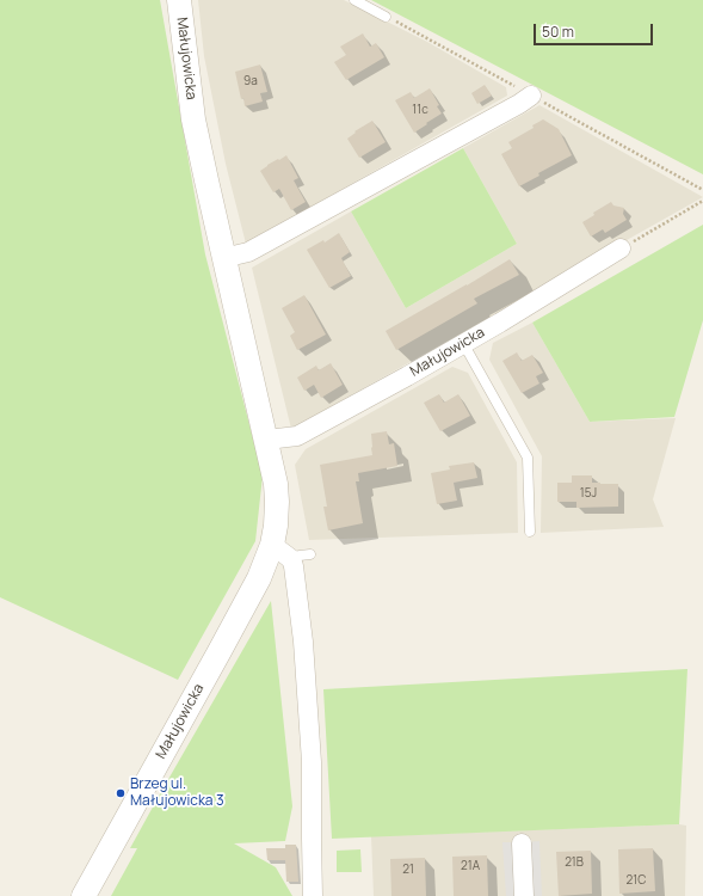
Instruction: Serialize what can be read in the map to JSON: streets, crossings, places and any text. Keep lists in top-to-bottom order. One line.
{"streets":{"street":["Małujowicka"]},"places":["Brzeg ul. Małujowicka 3"],"house_numbers":["9a","11c","15J","21B","21A","21","21C"],"scale_bar":"50 m"}
